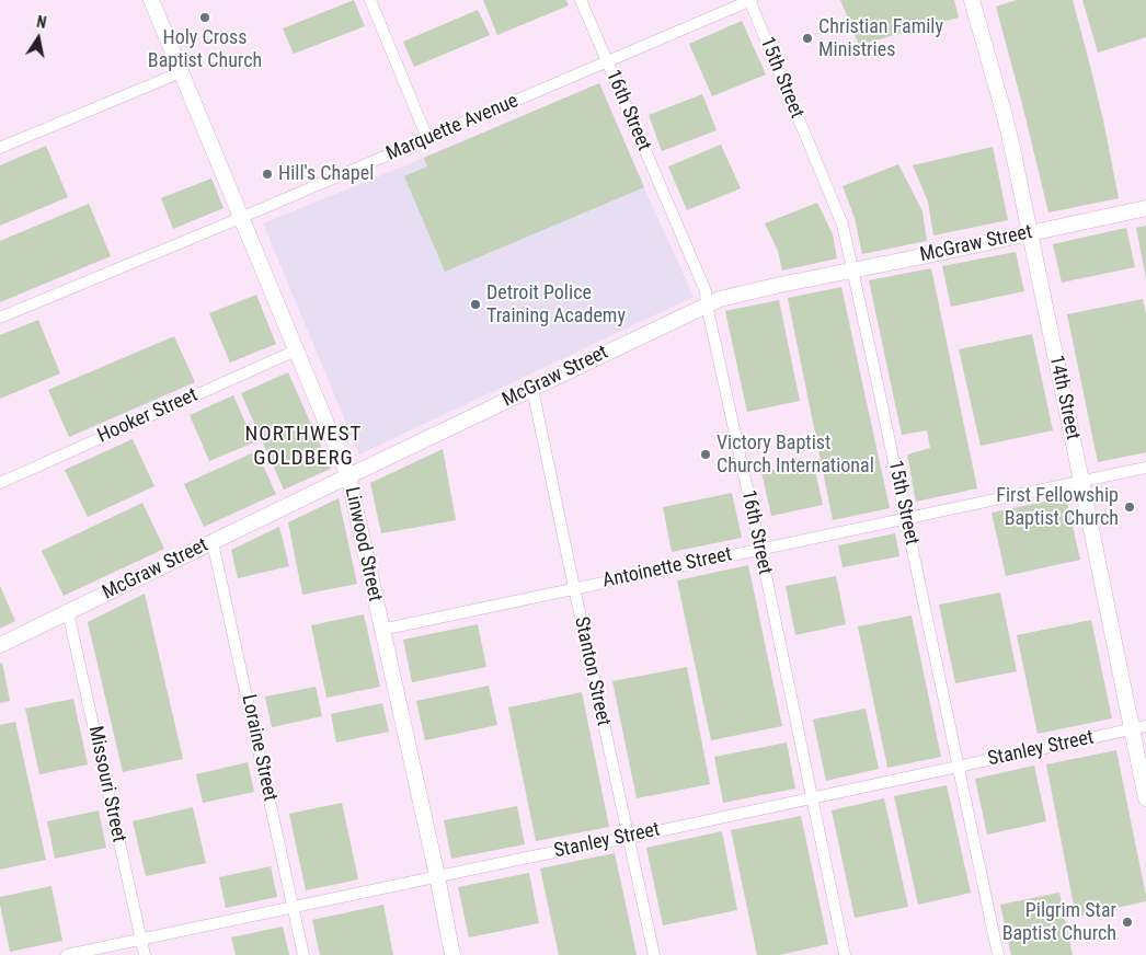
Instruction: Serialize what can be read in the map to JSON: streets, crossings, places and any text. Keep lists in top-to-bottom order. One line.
{"streets":{"street":["15th Street","16th Street","Marquette Avenue","McGraw Street","14th Street","Hooker Street","Linwood Street","Antoinette Street","Stanton Street","Loraine Street","Stanley Street","Missouri Street"]},"crossings":[["15th Street","Marquette Avenue"],["15th Street","McGraw Street"],["15th Street","Antoinette Street"],["15th Street","Stanley Street"],["16th Street","Marquette Avenue"],["16th Street","McGraw Street"],["16th Street","Antoinette Street"],["16th Street","Stanley Street"],["Marquette Avenue","Linwood Street"],["McGraw Street","14th Street"],["McGraw Street","Linwood Street"],["McGraw Street","Stanton Street"],["McGraw Street","Loraine Street"],["McGraw Street","Missouri Street"],["14th Street","Antoinette Street"],["14th Street","Stanley Street"],["Hooker Street","Linwood Street"],["Linwood Street","Antoinette Street"],["Linwood Street","Stanley Street"],["Antoinette Street","Stanton Street"],["Stanton Street","Stanley Street"],["Loraine Street","Stanley Street"],["Stanley Street","Missouri Street"]],"districts":["NORTHWEST GOLDBERG"],"places":["Holy Cross Baptist Church","Christian Family Ministries","Hill's Chapel","Detroit Police Training Academy","Victory Baptist Church International","First Fellowship Baptist Church","Pilgrim Star Baptist Church"],"north":"top"}
